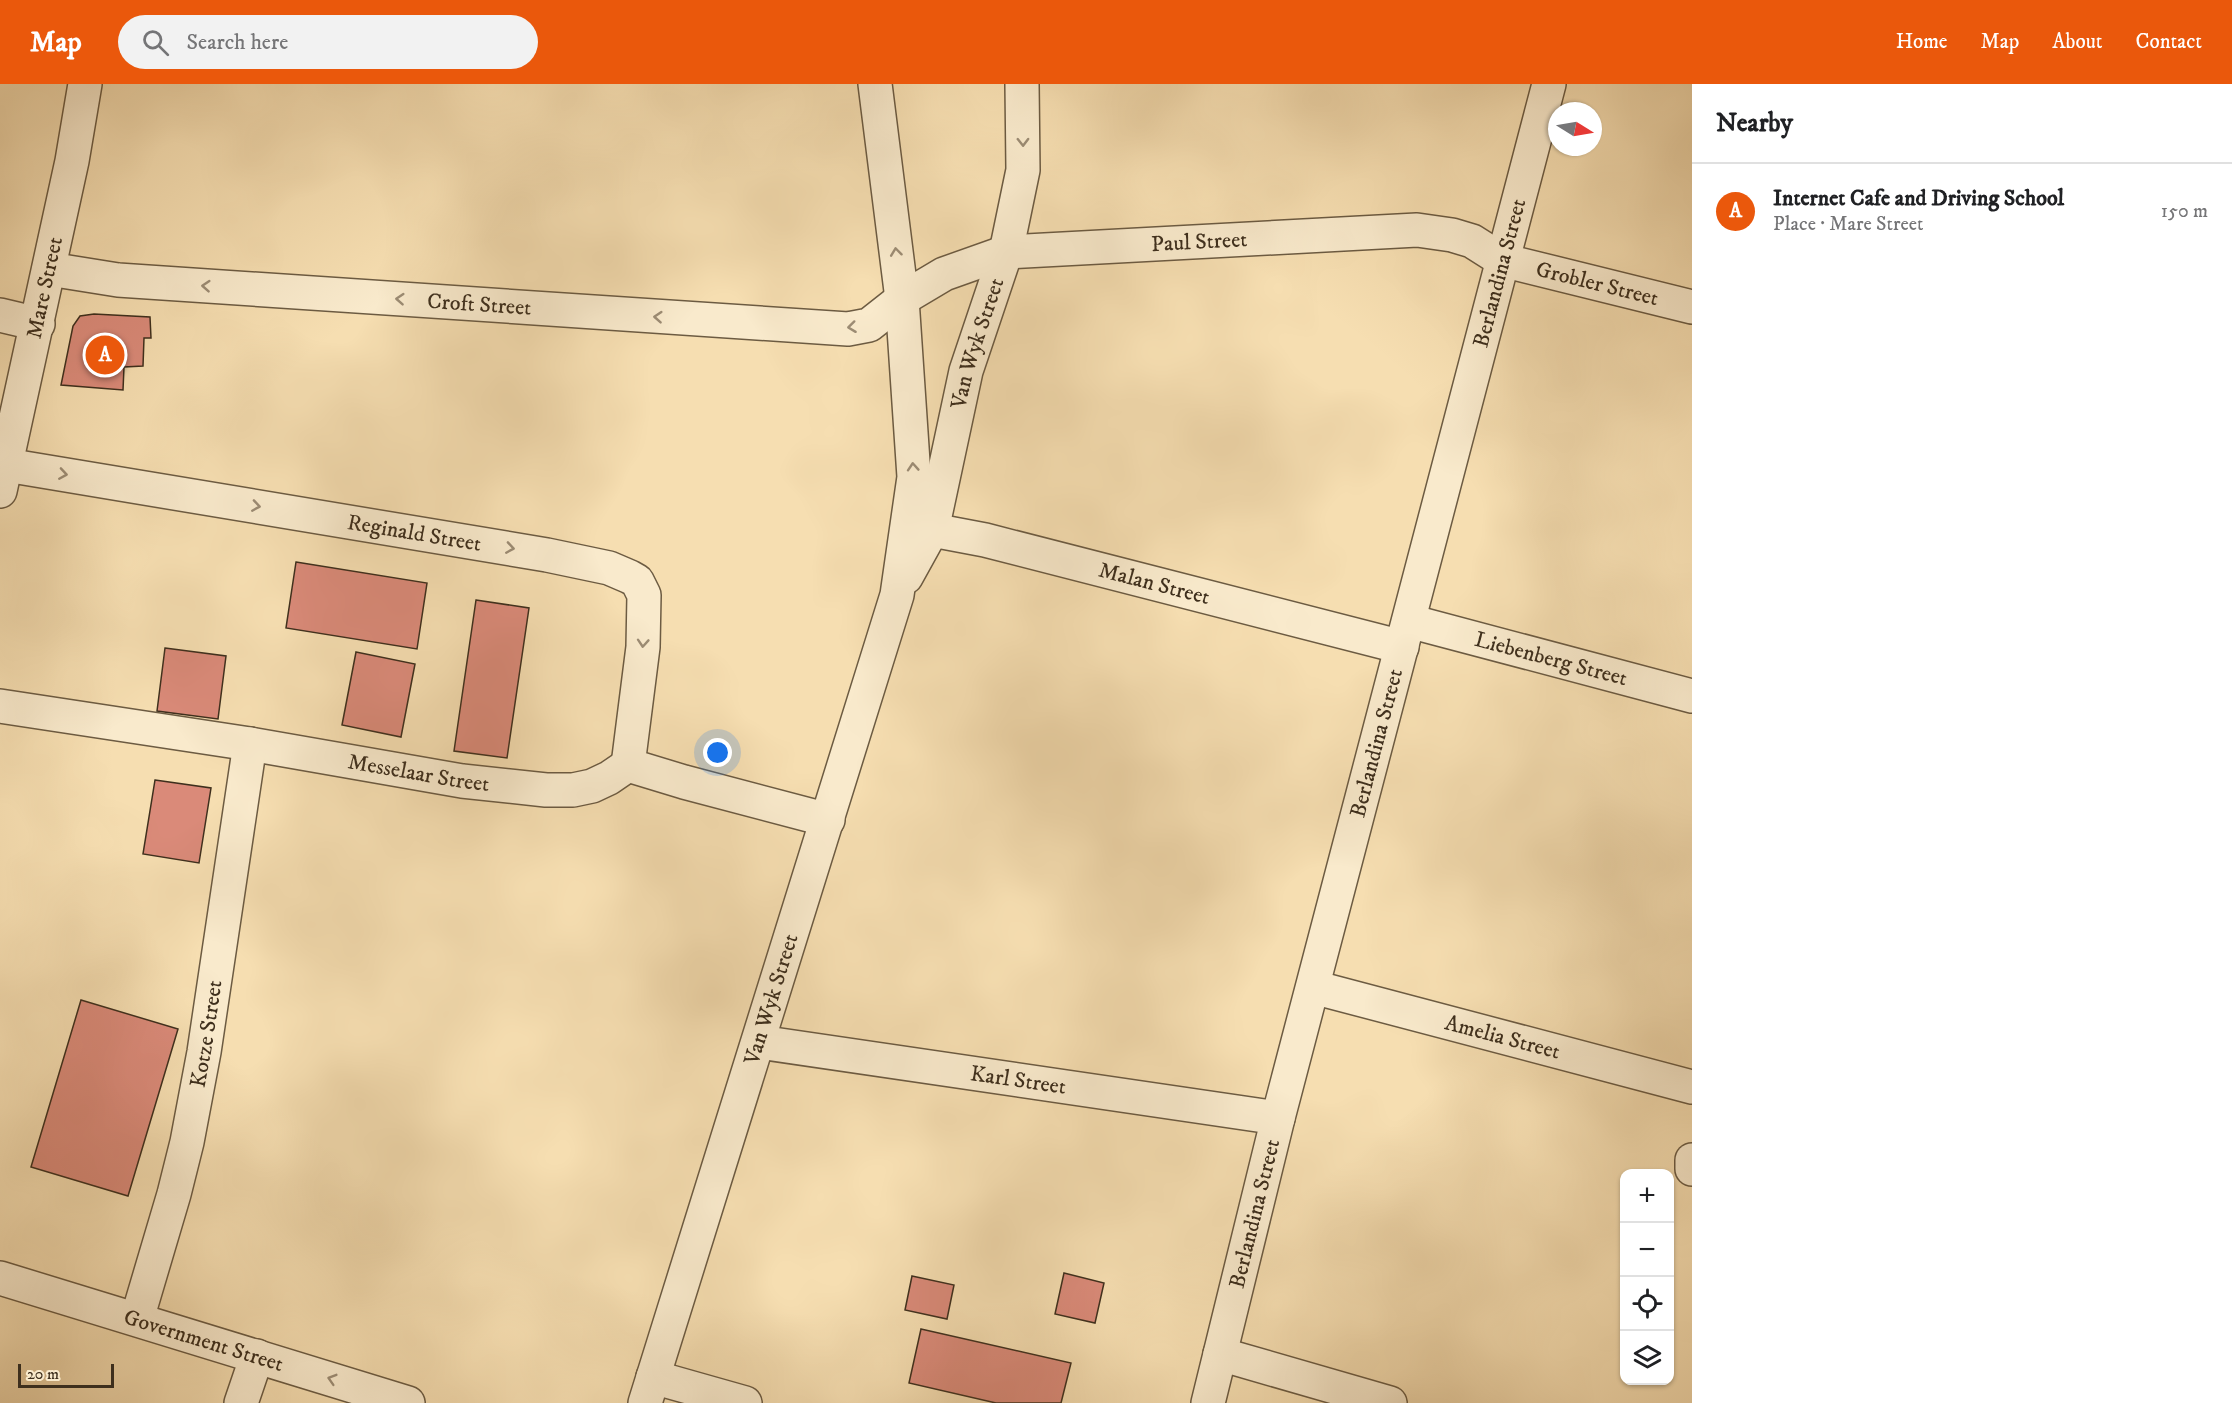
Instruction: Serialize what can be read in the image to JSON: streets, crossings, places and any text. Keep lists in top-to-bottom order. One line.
{"streets":{"street":["Paul Street","Berlandina Street","Grobler Street","Mare Street","Croft Street","Van Wyk Street","Reginald Street","Malan Street","Liebenberg Street","Messelaar Street","Kotze Street","Amelia Street","Karl Street","Government Street"]},"crossings":[["Paul Street","Berlandina Street"],["Paul Street","Grobler Street"],["Paul Street","Croft Street"],["Paul Street","Van Wyk Street"],["Berlandina Street","Grobler Street"],["Berlandina Street","Malan Street"],["Berlandina Street","Liebenberg Street"],["Berlandina Street","Amelia Street"],["Berlandina Street","Karl Street"],["Mare Street","Croft Street"],["Mare Street","Reginald Street"],["Croft Street","Van Wyk Street"],["Van Wyk Street","Malan Street"],["Van Wyk Street","Karl Street"],["Reginald Street","Messelaar Street"],["Malan Street","Liebenberg Street"],["Messelaar Street","Kotze Street"],["Kotze Street","Government Street"]],"one_way":["Croft Street","Reginald Street","Government Street"],"scale_bar":"20 m","north":"right","page":{"header":"Map","search":"Search here","nav":["Home","Map","About","Contact"],"heading":"Nearby","list":[{"mark":"A","name":"Internet Cafe and Driving School","note":"Place · Mare Street","value":"150 m"}],"pins":"A","map_buttons":["+","−"],"scale":"20 m"}}
